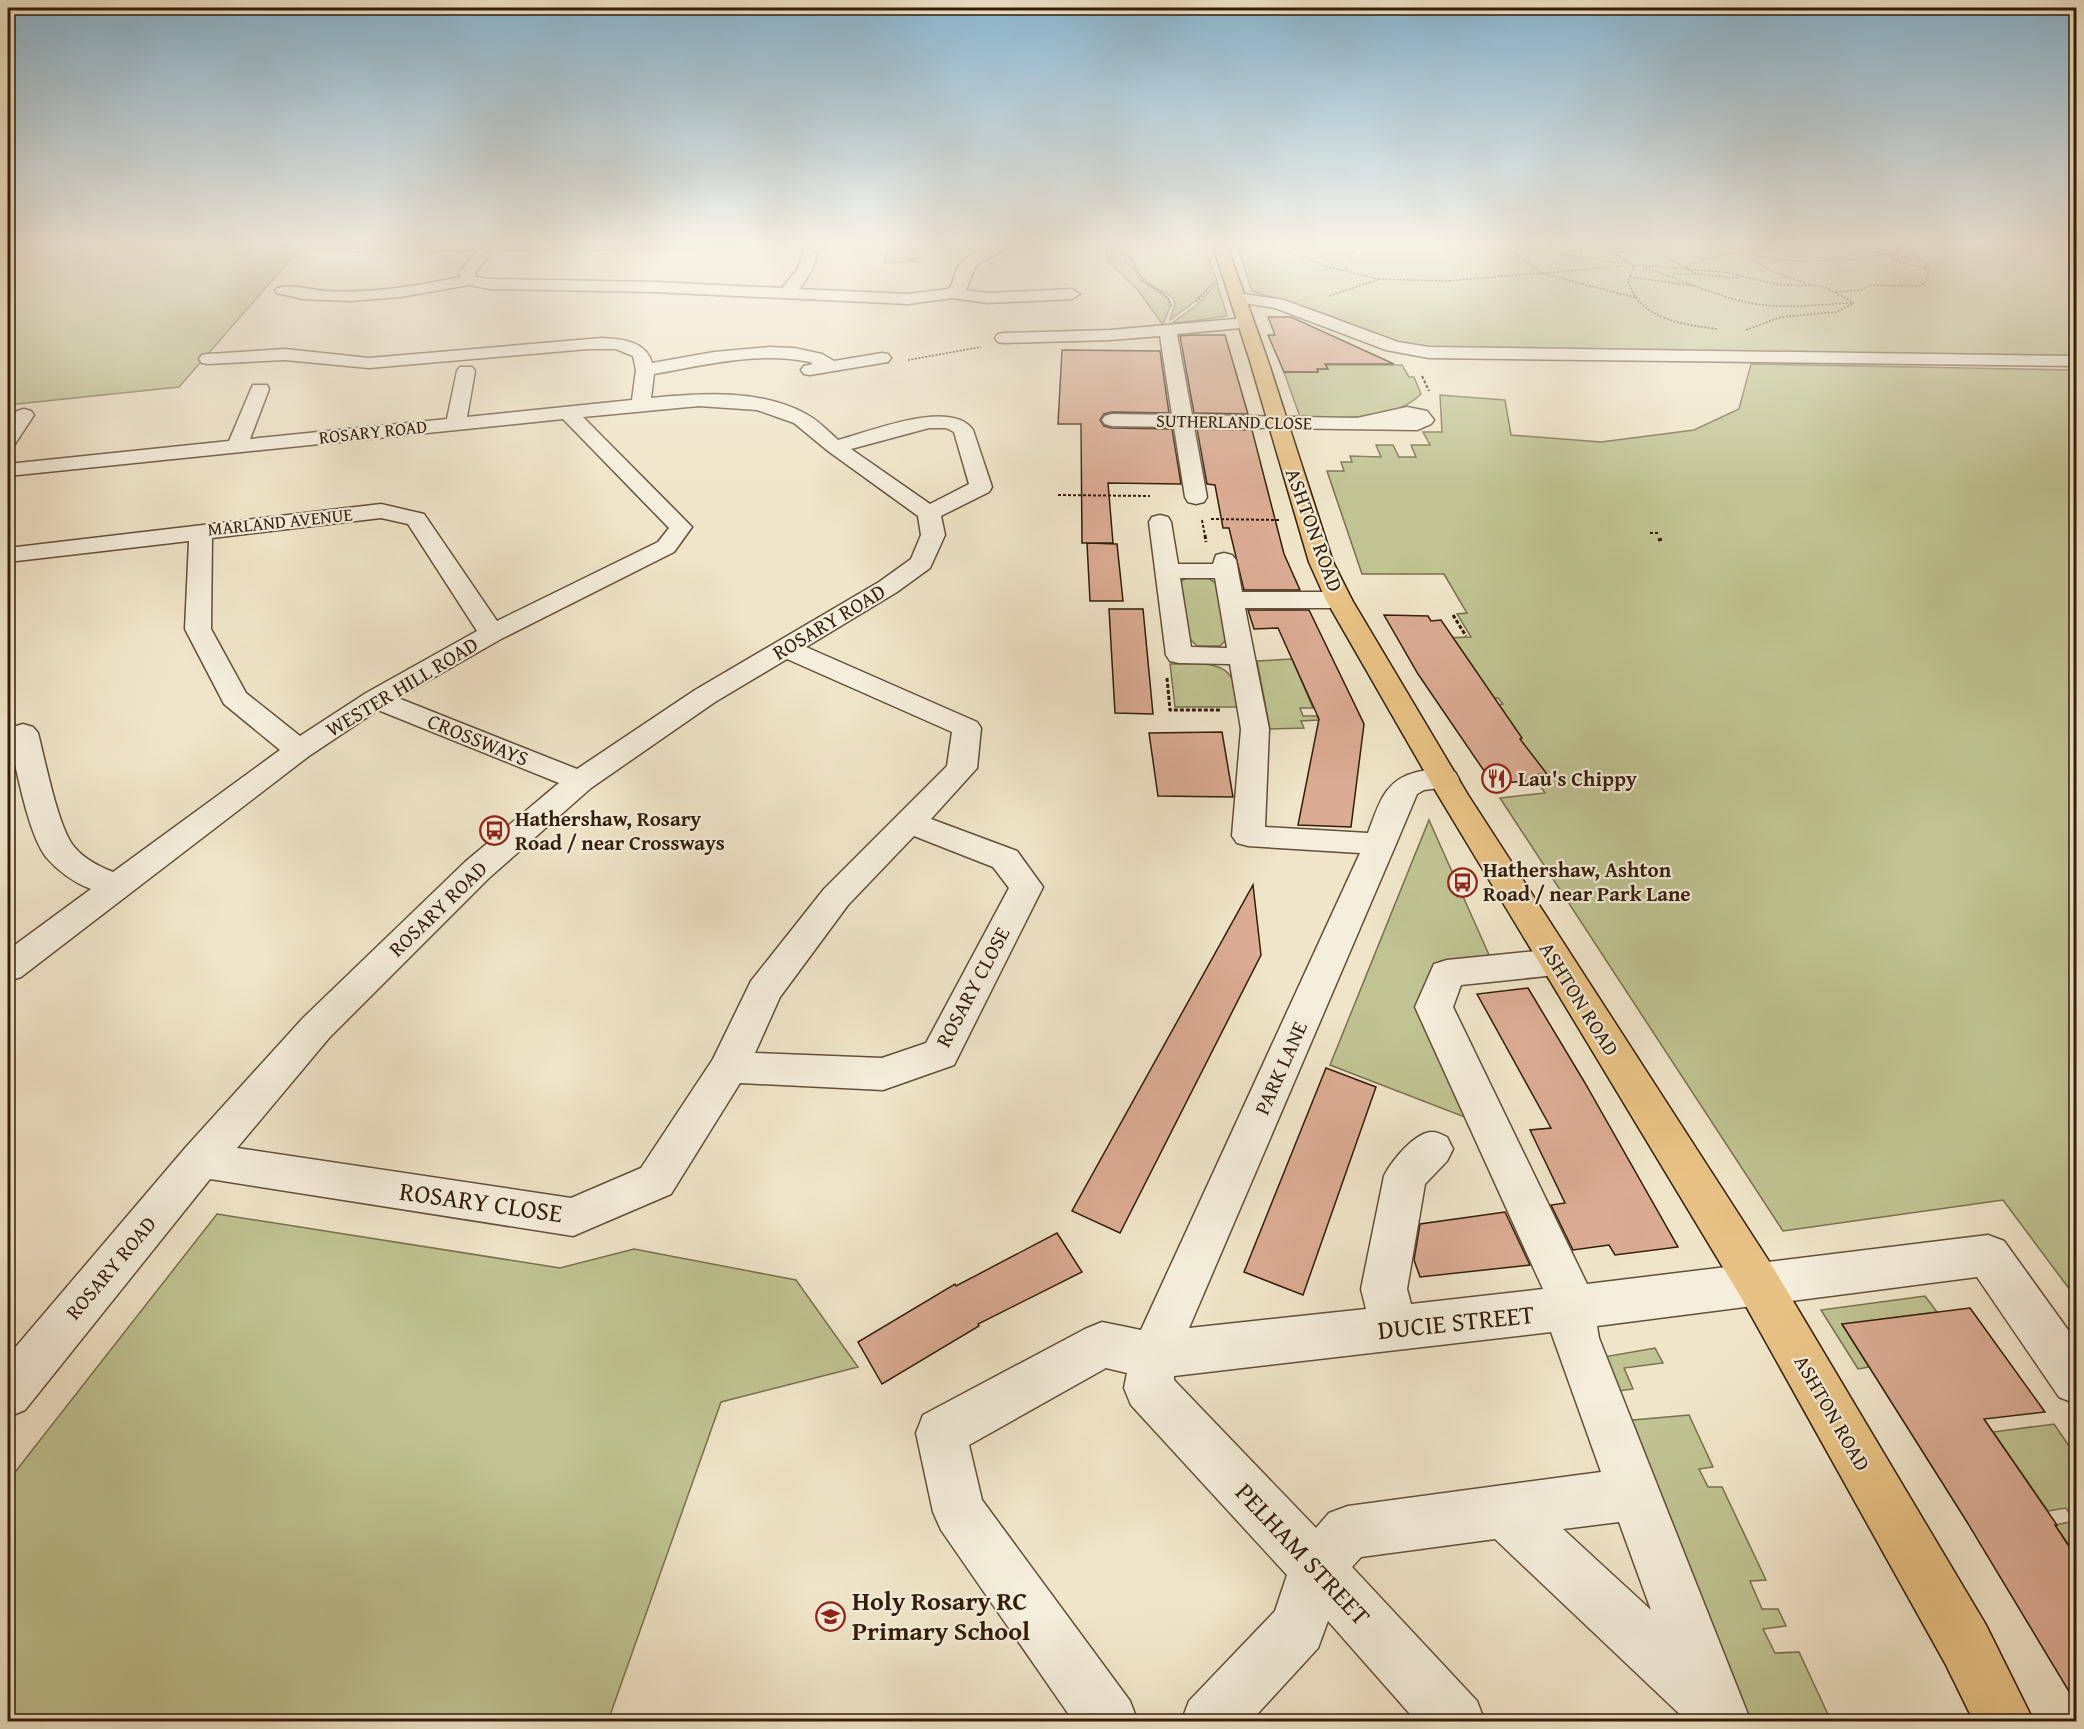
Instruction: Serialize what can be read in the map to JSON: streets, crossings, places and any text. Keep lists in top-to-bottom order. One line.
{"streets":{"highway":["ASHTON ROAD"],"street":["SUTHERLAND CLOSE","ROSARY ROAD","MARLAND AVENUE","WESTER HILL ROAD","CROSSWAYS","ROSARY CLOSE","PARK LANE","DUCIE STREET","PELHAM STREET"]},"crossings":[["SUTHERLAND CLOSE","ASHTON ROAD"],["ROSARY ROAD","WESTER HILL ROAD"],["ROSARY ROAD","CROSSWAYS"],["ROSARY ROAD","ROSARY CLOSE"],["MARLAND AVENUE","WESTER HILL ROAD"],["ASHTON ROAD","PARK LANE"],["ASHTON ROAD","DUCIE STREET"],["WESTER HILL ROAD","CROSSWAYS"],["PARK LANE","DUCIE STREET"],["PARK LANE","PELHAM STREET"],["DUCIE STREET","PELHAM STREET"]],"places":{"restaurant":["Lau's Chippy"],"bus stop":["Hathershaw, Rosary Road / near Crossways","Hathershaw, Ashton Road / near Park Lane"],"school or university":["Holy Rosary RC Primary School"]}}
